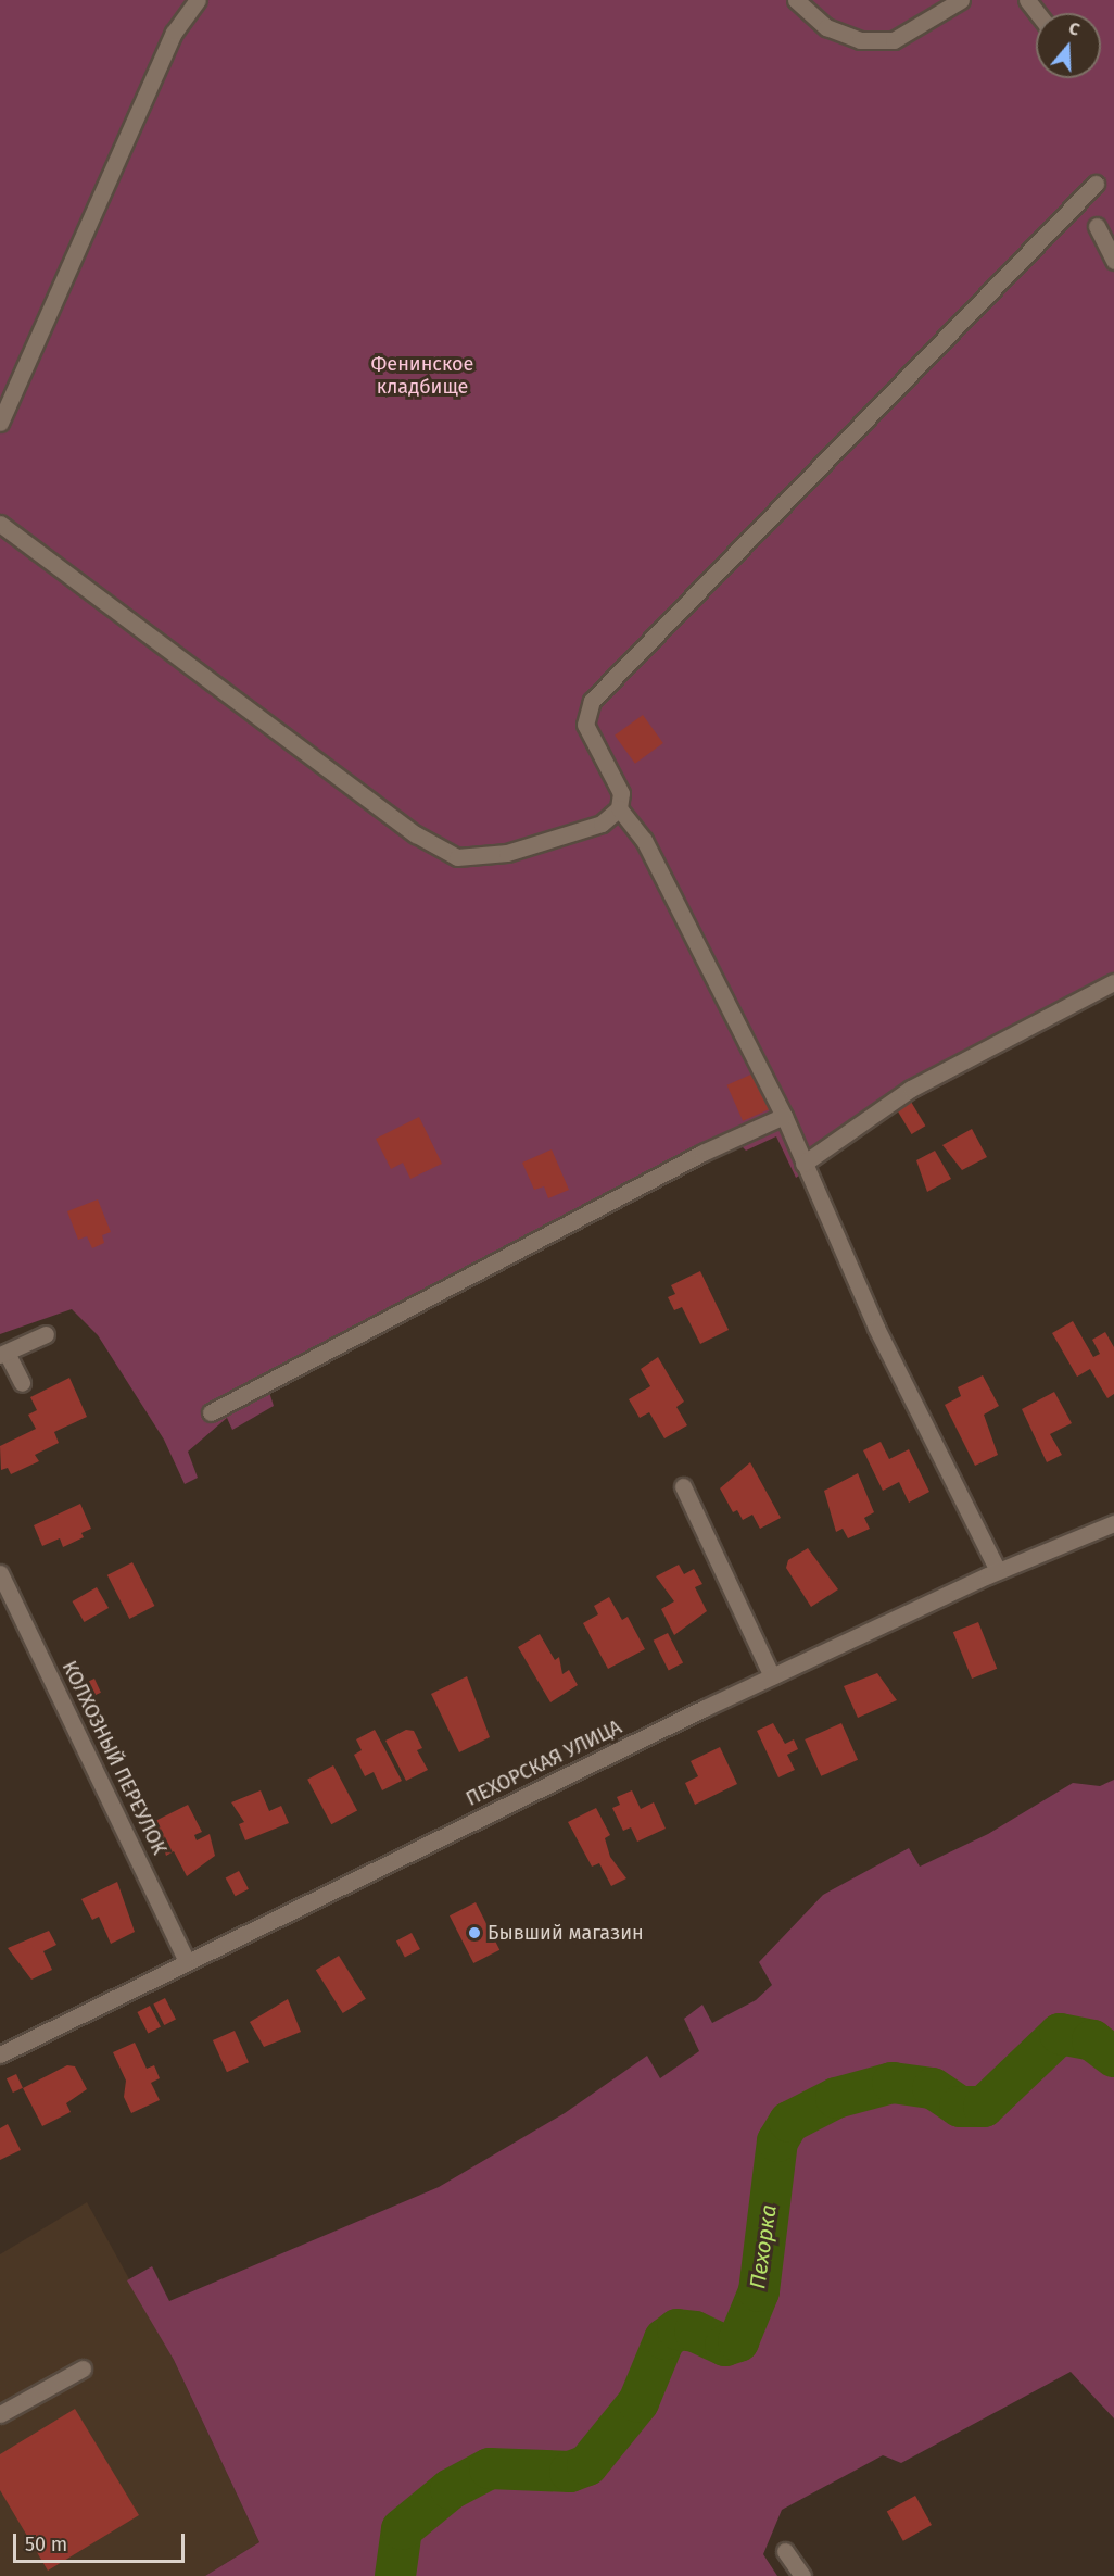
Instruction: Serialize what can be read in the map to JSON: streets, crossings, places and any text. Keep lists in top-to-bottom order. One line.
{"streets":{"street":["КОЛХОЗНЫЙ ПЕРЕУЛОК","ПЕХОРСКАЯ УЛИЦА"]},"crossings":[["КОЛХОЗНЫЙ ПЕРЕУЛОК","ПЕХОРСКАЯ УЛИЦА"]],"water":["Пехорка"],"parks":["Фенинское кладбище"],"places":["Бывший магазин"],"scale_bar":"50 m","north":"top"}
